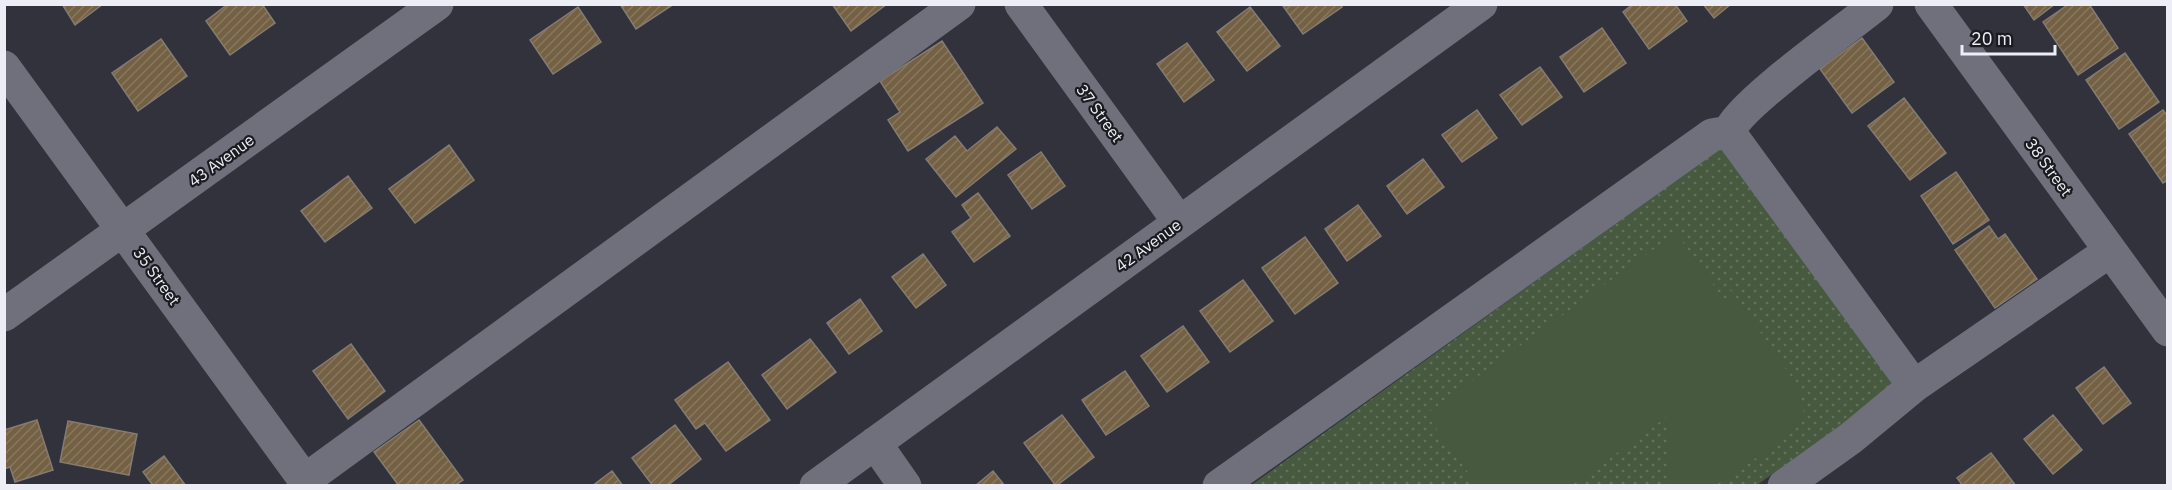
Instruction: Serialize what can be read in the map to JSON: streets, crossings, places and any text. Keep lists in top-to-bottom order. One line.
{"streets":{"street":["37 Street","43 Avenue","38 Street","42 Avenue","35 Street"]},"crossings":[["37 Street","42 Avenue"],["43 Avenue","35 Street"]],"scale_bar":"20 m"}
